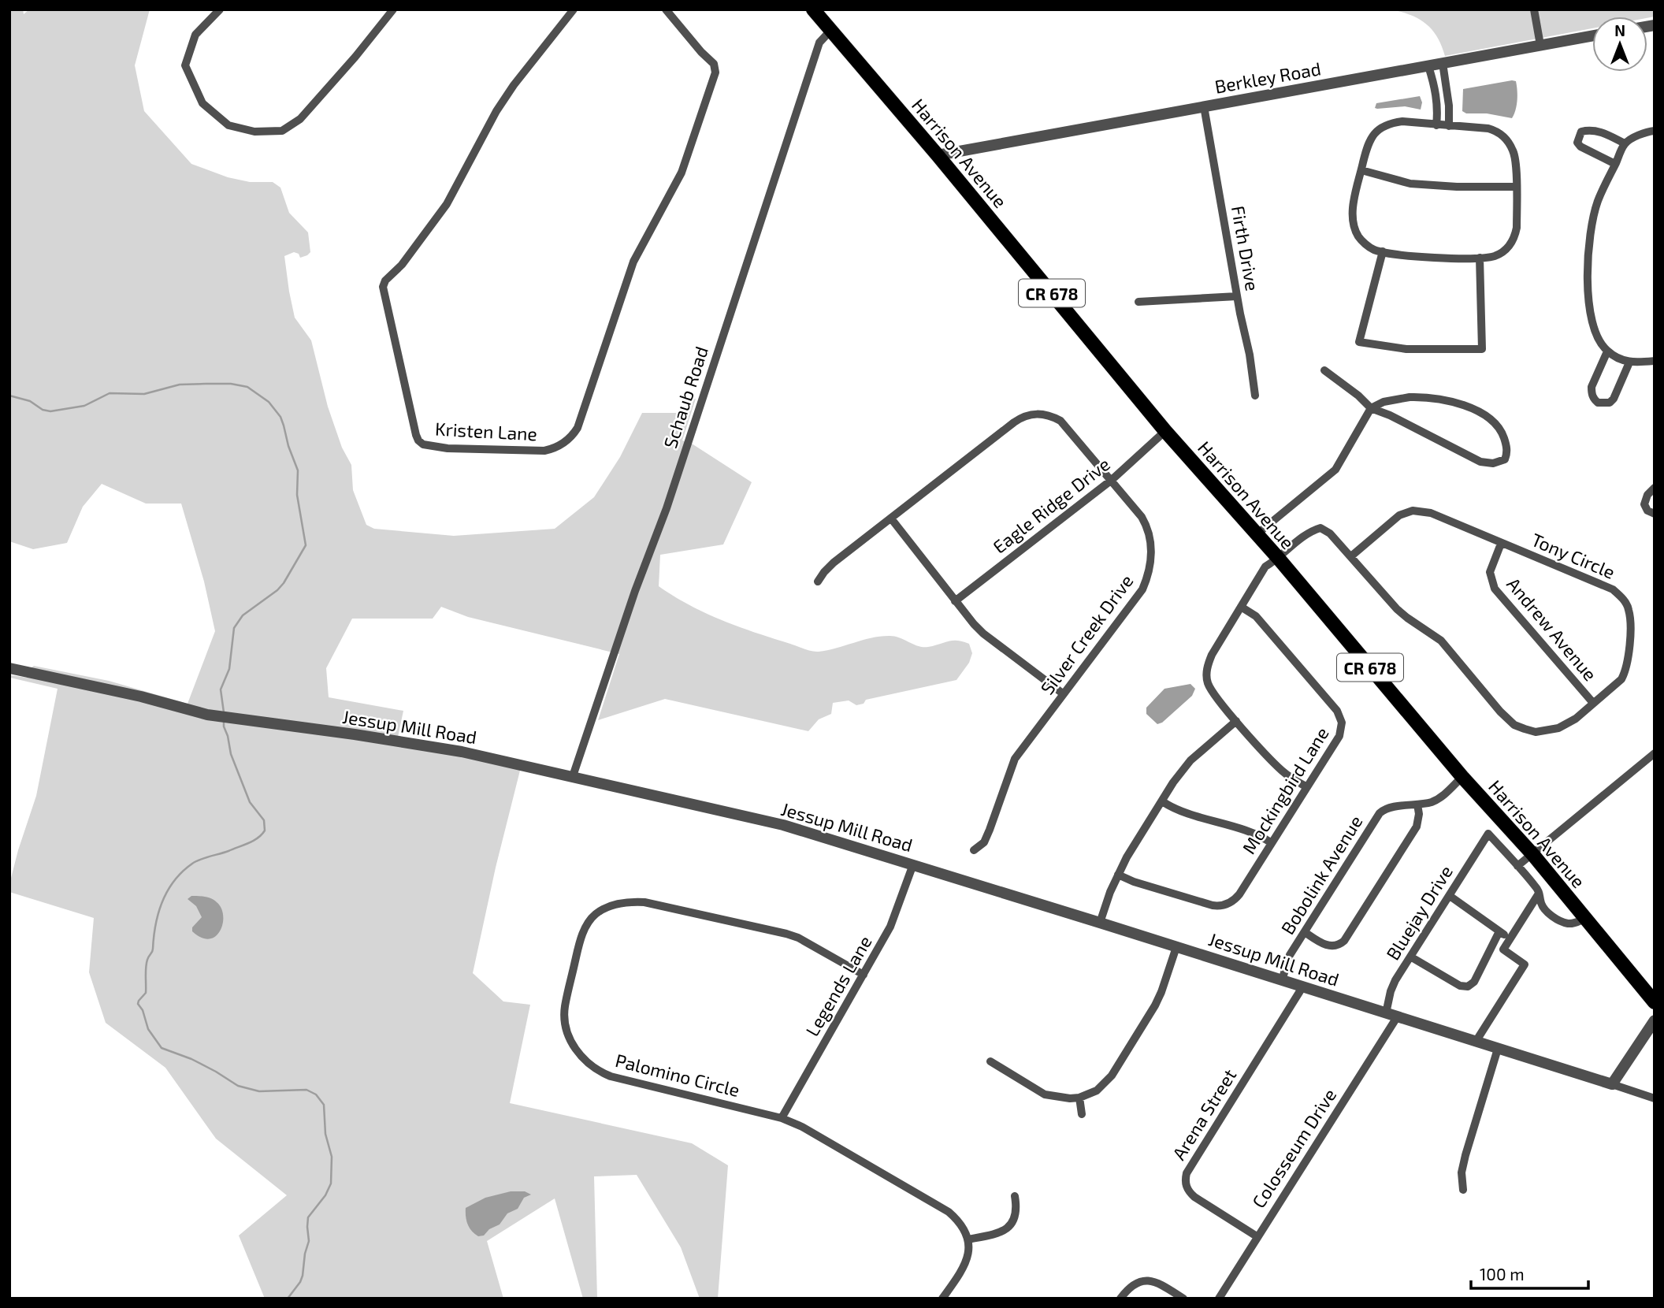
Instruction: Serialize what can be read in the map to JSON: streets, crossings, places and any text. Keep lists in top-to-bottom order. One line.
{"streets":{"main road":["Harrison Avenue","CR 678"],"street":["Berkley Road","Firth Drive","Schaub Road","Kristen Lane","Eagle Ridge Drive","Tony Circle","Andrew Avenue","Silver Creek Drive","Jessup Mill Road","Mockingbird Lane","Bobolink Avenue","Bluejay Drive","Legends Lane","Palomino Circle","Arena Street","Colosseum Drive"]},"crossings":[["Berkley Road","Harrison Avenue"],["Berkley Road","Firth Drive"],["Harrison Avenue","Schaub Road"],["Harrison Avenue","Eagle Ridge Drive"],["Harrison Avenue","Tony Circle"],["Harrison Avenue","Bobolink Avenue"],["Schaub Road","Jessup Mill Road"],["Eagle Ridge Drive","Silver Creek Drive"],["Tony Circle","Andrew Avenue"],["Jessup Mill Road","Bobolink Avenue"],["Jessup Mill Road","Bluejay Drive"],["Jessup Mill Road","Legends Lane"],["Jessup Mill Road","Arena Street"],["Jessup Mill Road","Colosseum Drive"],["Bluejay Drive","Colosseum Drive"],["Legends Lane","Palomino Circle"],["Arena Street","Colosseum Drive"]],"scale_bar":"100 m","north":"top"}
